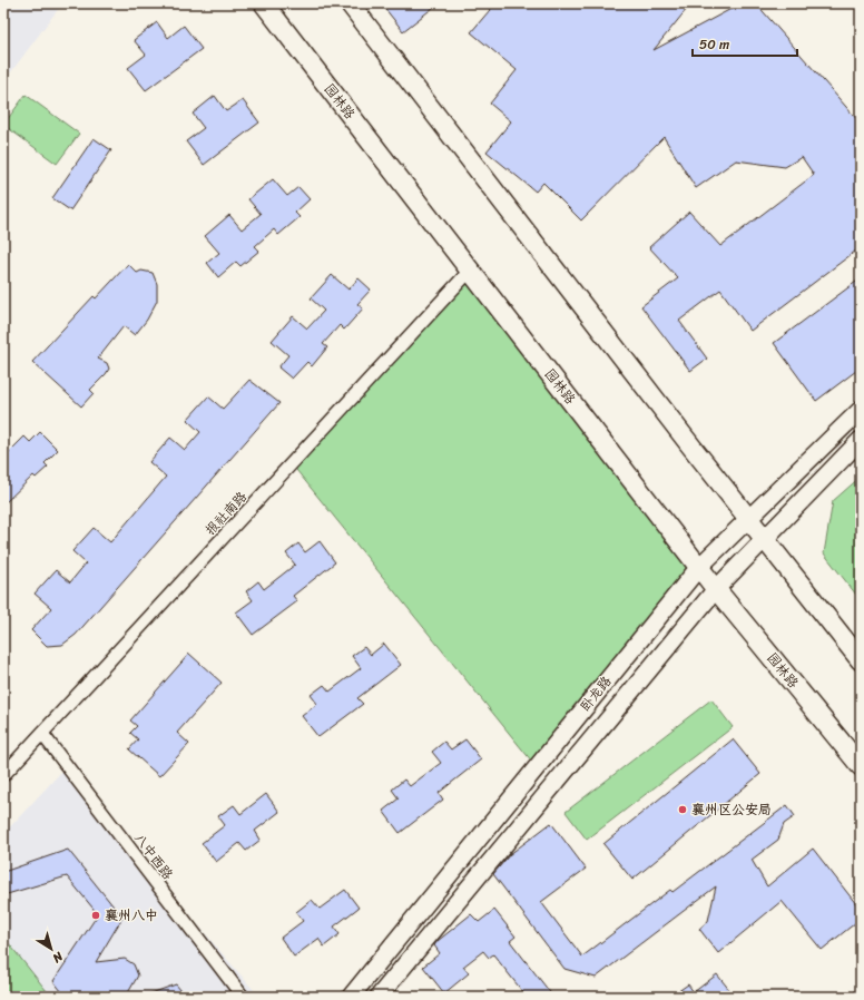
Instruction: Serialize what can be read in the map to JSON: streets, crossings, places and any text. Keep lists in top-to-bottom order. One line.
{"streets":{"main road":["园林路","卧龙路"],"street":["报社南路","八中西路"]},"crossings":[["园林路","报社南路"],["园林路","卧龙路"],["报社南路","八中西路"]],"places":["襄州区公安局","襄州八中"],"scale_bar":"50 m","north":"bottom right"}
